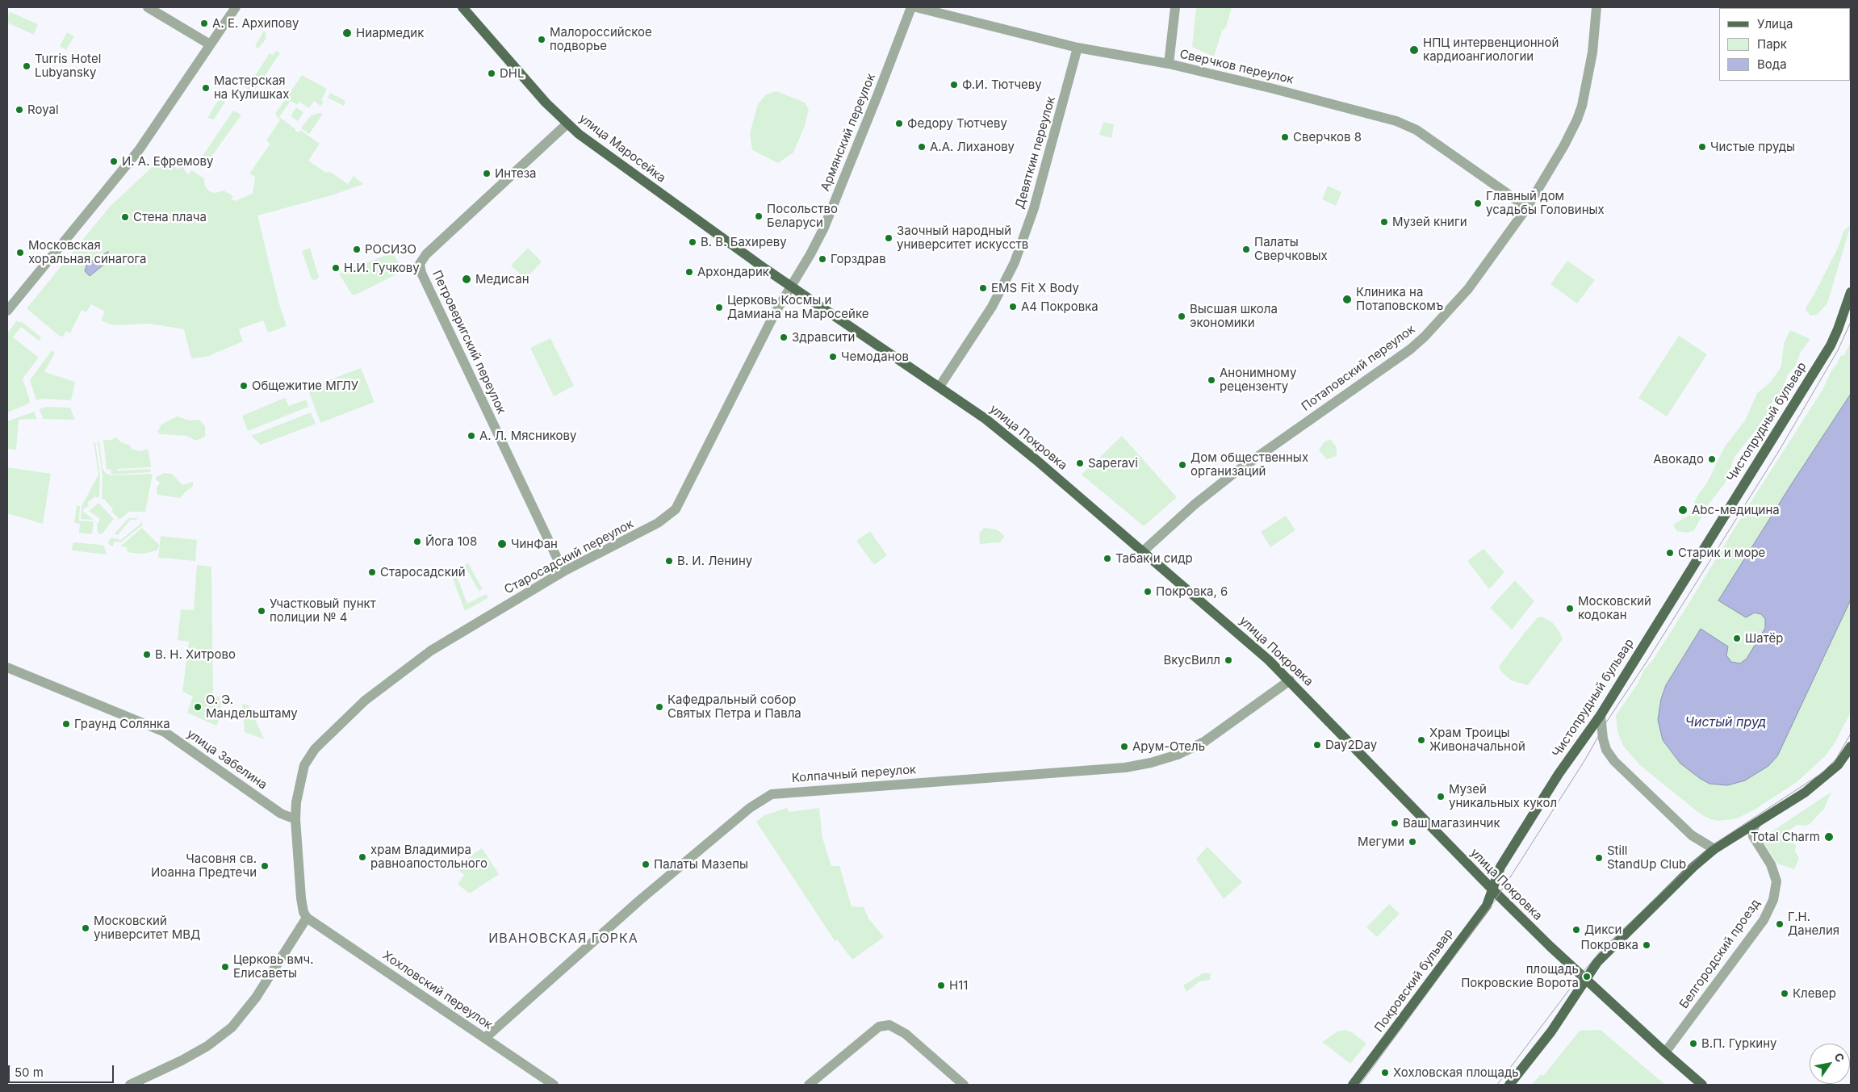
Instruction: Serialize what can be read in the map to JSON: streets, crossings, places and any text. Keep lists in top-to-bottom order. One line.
{"streets":{"main road":["улица Маросейка","Чистопрудный бульвар","улица Покровка","Покровский бульвар"],"street":["Сверчков переулок","Армянский переулок","Девяткин переулок","Петроверигский переулок","Потаповский переулок","Старосадский переулок","улица Забелина","Колпачный переулок","Белгородский проезд","Хохловский переулок"]},"crossings":[["Сверчков переулок","Девяткин переулок"],["Сверчков переулок","Потаповский переулок"],["Армянский переулок","улица Маросейка"],["Армянский переулок","улица Покровка"],["Армянский переулок","Старосадский переулок"],["улица Маросейка","Петроверигский переулок"],["улица Маросейка","улица Покровка"],["улица Маросейка","Старосадский переулок"],["Девяткин переулок","улица Покровка"],["Петроверигский переулок","Старосадский переулок"],["Потаповский переулок","улица Покровка"],["Чистопрудный бульвар","улица Покровка"],["Чистопрудный бульвар","Покровский бульвар"],["улица Покровка","Старосадский переулок"],["улица Покровка","Колпачный переулок"],["улица Покровка","Белгородский проезд"],["улица Покровка","Покровский бульвар"],["Старосадский переулок","улица Забелина"],["Старосадский переулок","Хохловский переулок"],["Колпачный переулок","Хохловский переулок"]],"districts":["ИВАНОВСКАЯ ГОРКА"],"water":["Чистый пруд"],"places":["А. Е. Архипову","Ниармедик","Малороссийское подворье","НПЦ интервенционной кардиоангиологии","Turris Hotel Lubyansky","DHL","Ф.И. Тютчеву","Мастерская на Кулишках","Royal","Федору Тютчеву","Сверчков 8","А.А. Лиханову","Чистые пруды","И. А. Ефремову","Интеза","Главный дом усадьбы Головиных","Посольство Беларуси","Стена плача","Музей книги","Заочный народный университет искусств","В. В. Бахиреву","РОСИЗО","Палаты Сверчковых","Московская хоральная синагога","Горздрав","Н.И. Гучкову","Архондарик","Медисан","EMS Fit X Body","Клиника на Потаповскомъ","А4 Покровка","Церковь Космы и Дамиана на Маросейке","Высшая школа экономики","Здравсити","Чемоданов","Анонимному рецензенту","Общежитие МГЛУ","А. Л. Мясникову","Авокадо","Saperavi","Дом общественных организаций","Abc-медицина","Йога 108","ЧинФан","Старик и море","Табак и сидр","В. И. Ленину","Старосадский","Покровка, 6","Московский кодокан","Участковый пункт полиции № 4","Шатёр","В. Н. Хитрово","ВкусВилл","О. Э. Мандельштаму","Кафедральный собор Святых Петра и Павла","Граунд Солянка","Храм Троицы Живоначальной","Day2Day","Арум-Отель","Музей уникальных кукол","Ваш магазинчик","Total Charm","Мегуми","храм Владимира равноапостольного","Still StandUp Club","Палаты Мазепы","Часовня св. Иоанна Предтечи","Г.Н. Данелия","Московский университет МВД","Дикси","Покровка","Церковь вмч. Елисаветы","площадь Покровские Ворота","H11","Клевер","В.П. Гуркину","Хохловская площадь"],"legend":["Улица","Парк","Вода"],"scale_bar":"50 m","north":"top right"}
